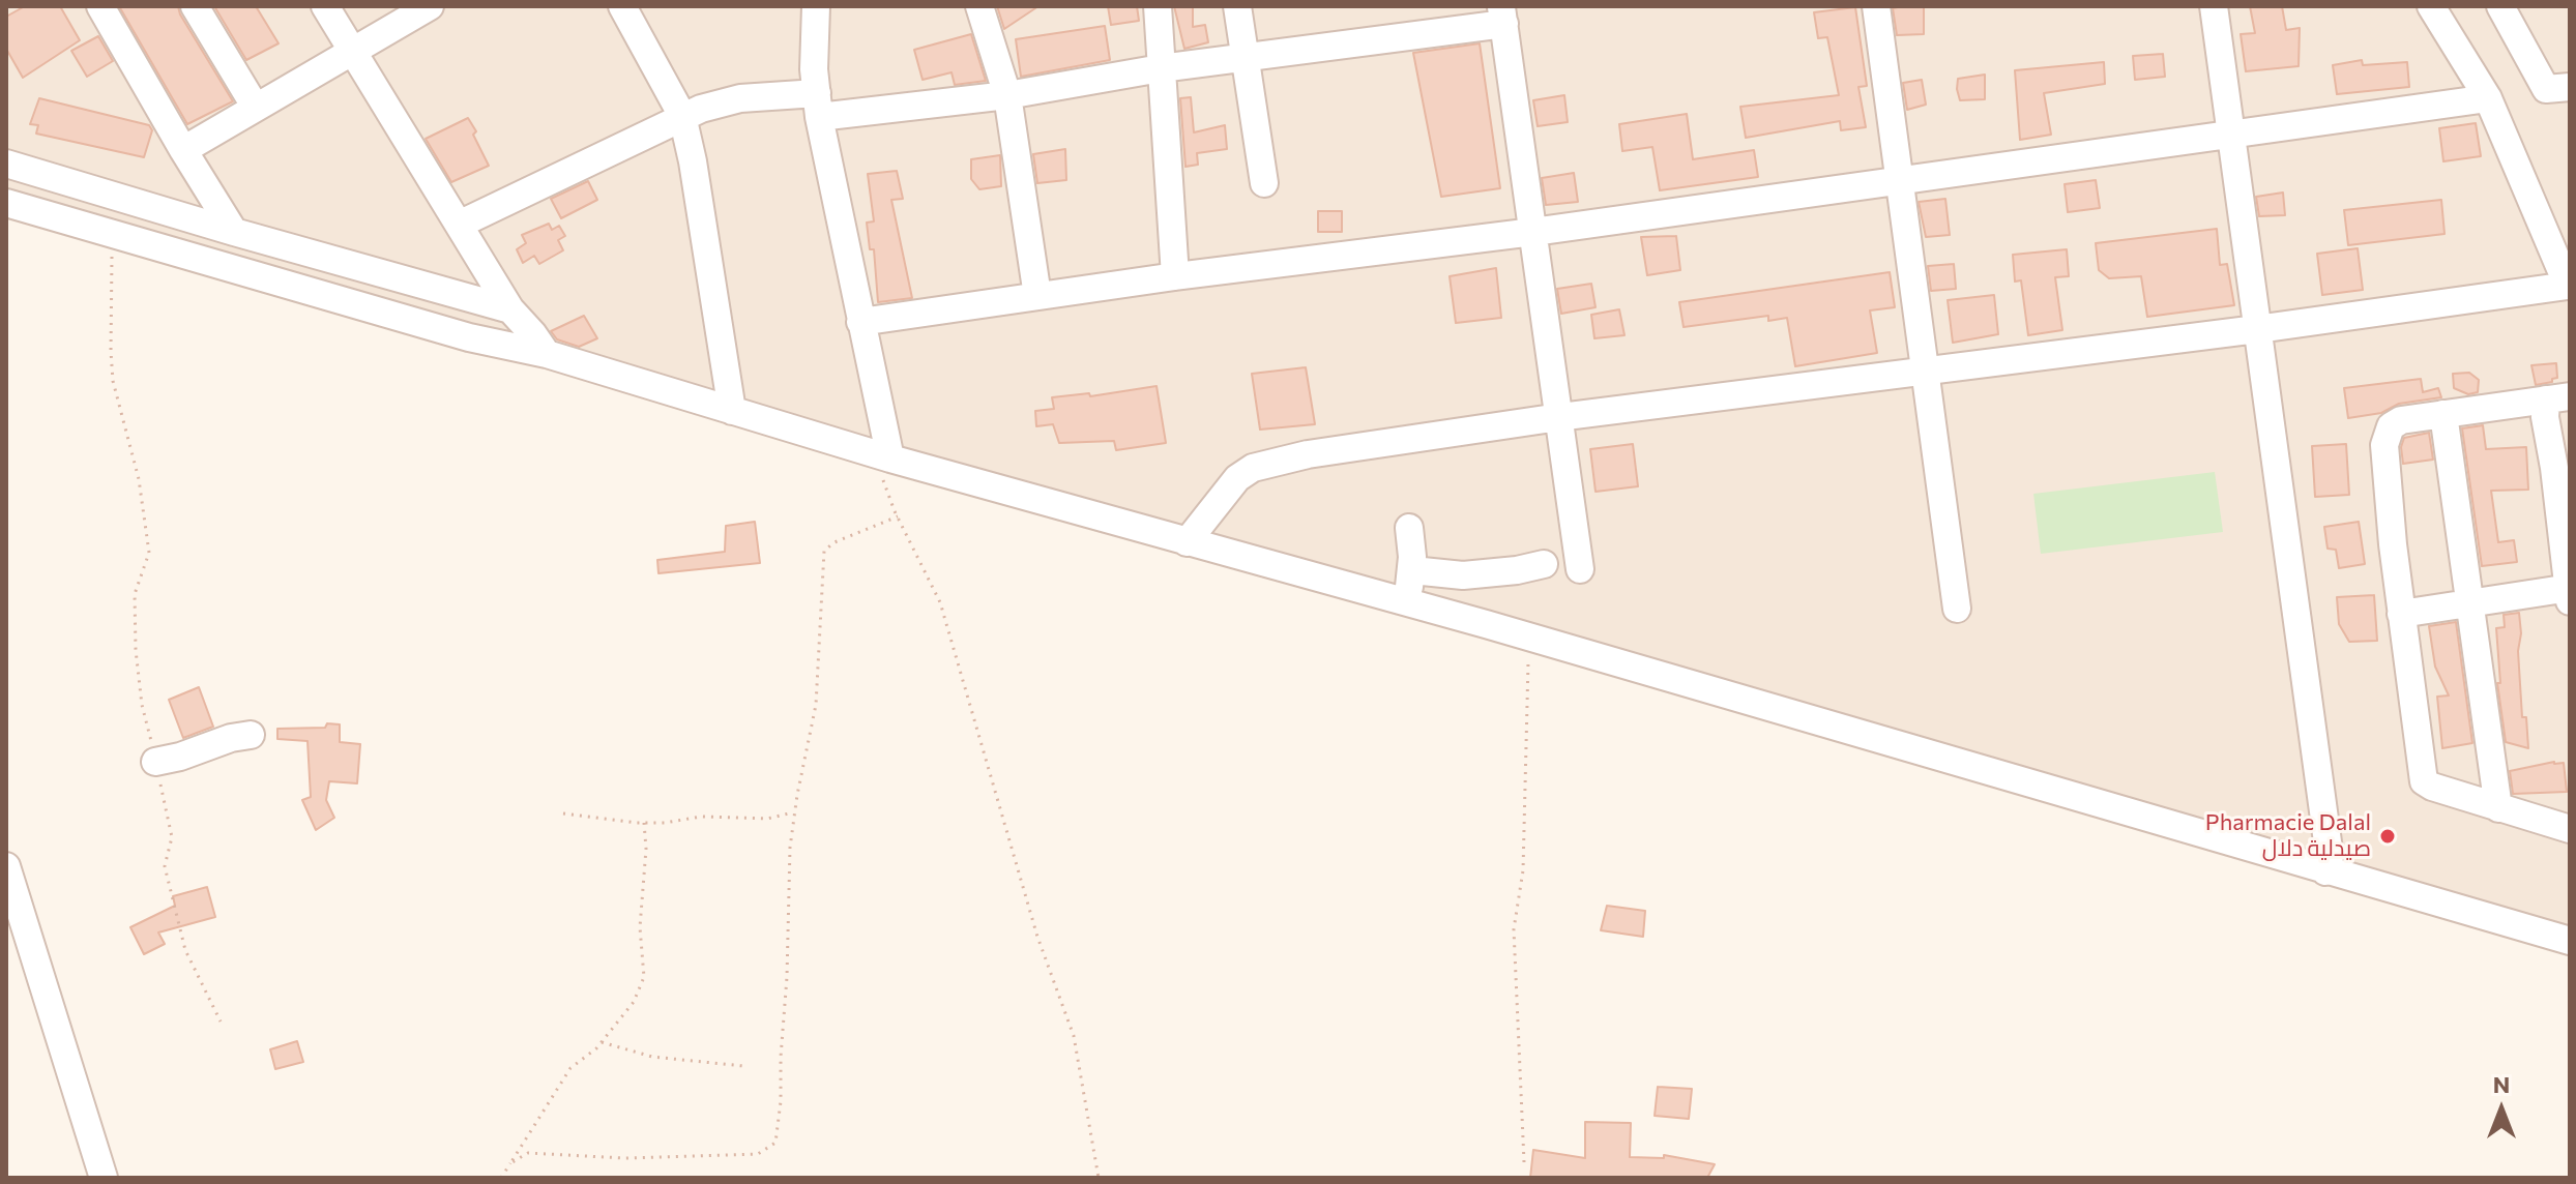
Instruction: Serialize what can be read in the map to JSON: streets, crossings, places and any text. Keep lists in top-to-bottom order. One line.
{"places":["Pharmacie Dalal صيدلية دلال"],"north":"top"}
